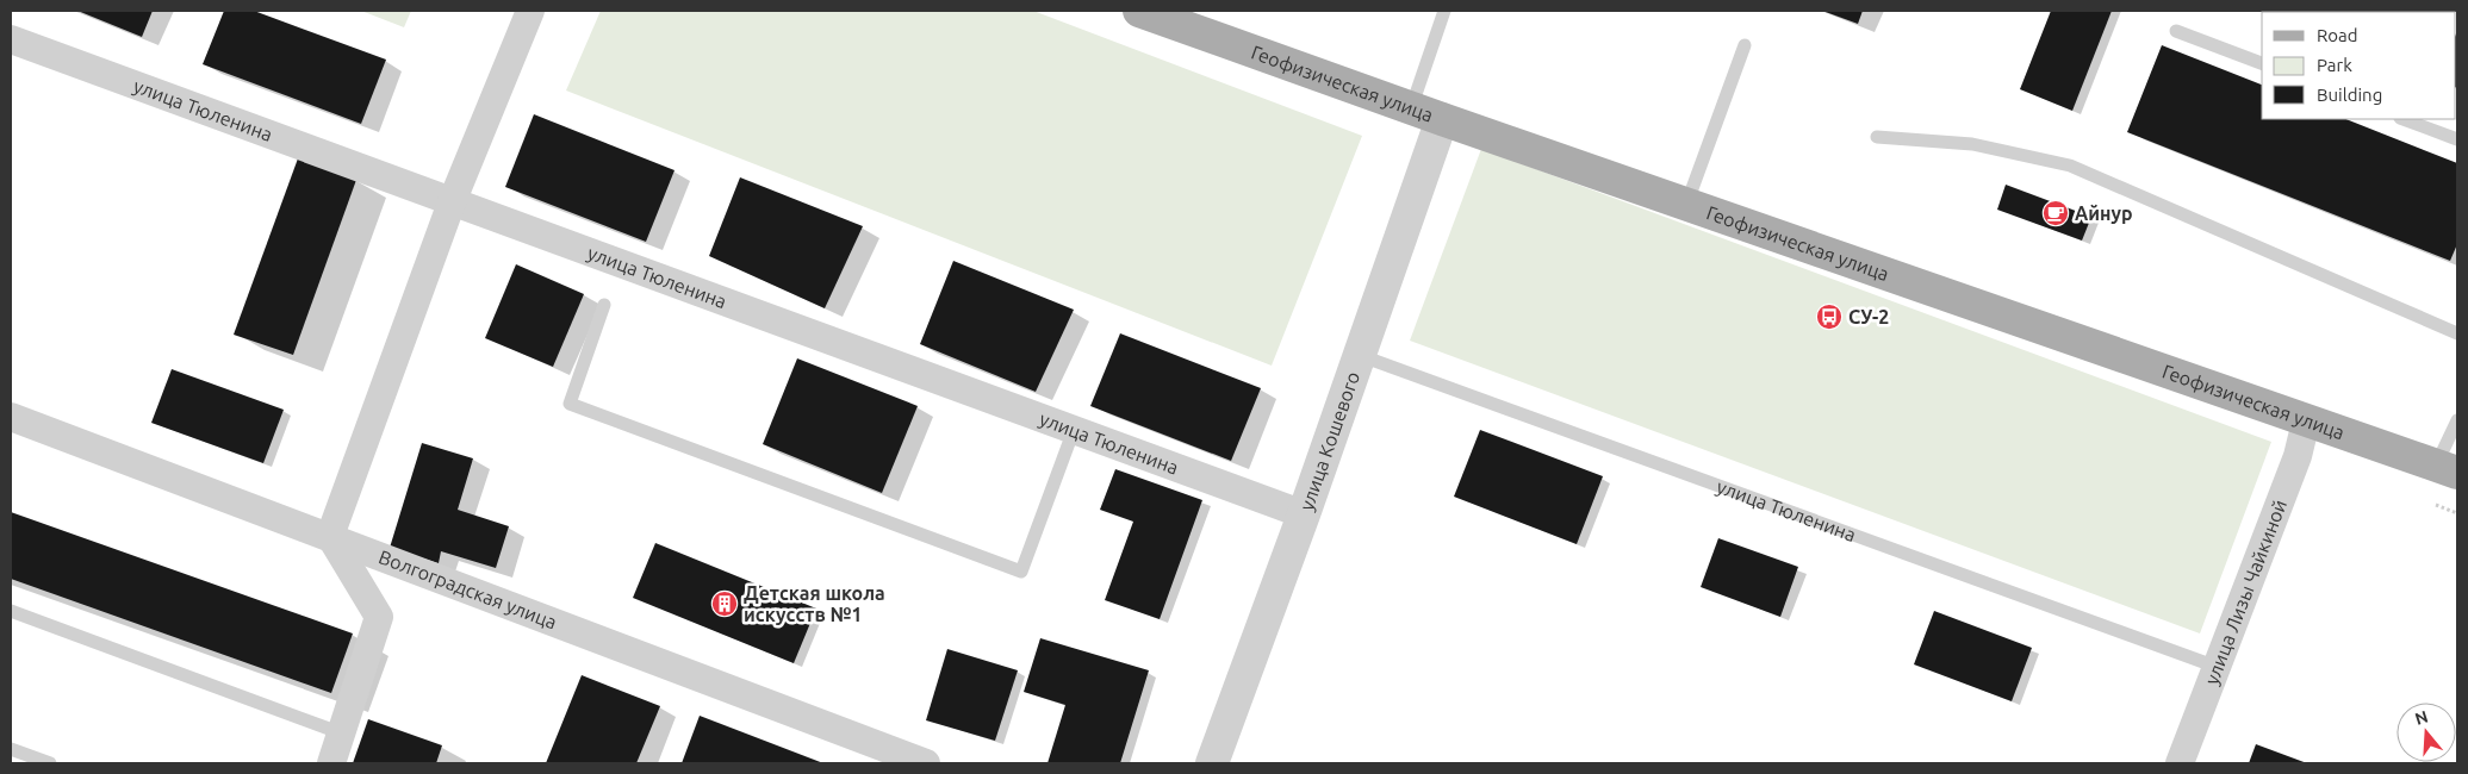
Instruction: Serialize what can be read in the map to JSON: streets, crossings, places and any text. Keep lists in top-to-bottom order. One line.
{"streets":{"main road":["Геофизическая улица"],"street":["улица Тюленина","улица Кошевого","Волгоградская улица","улица Лизы Чайкиной"]},"crossings":[["Геофизическая улица","улица Кошевого"],["Геофизическая улица","улица Лизы Чайкиной"],["улица Тюленина","улица Кошевого"],["улица Тюленина","улица Лизы Чайкиной"]],"places":{"cafe":["Айнур"],"bus stop":["СУ-2"],"building":["Детская школа искусств №1"]},"legend":["Road","Park","Building"],"north":"top"}
